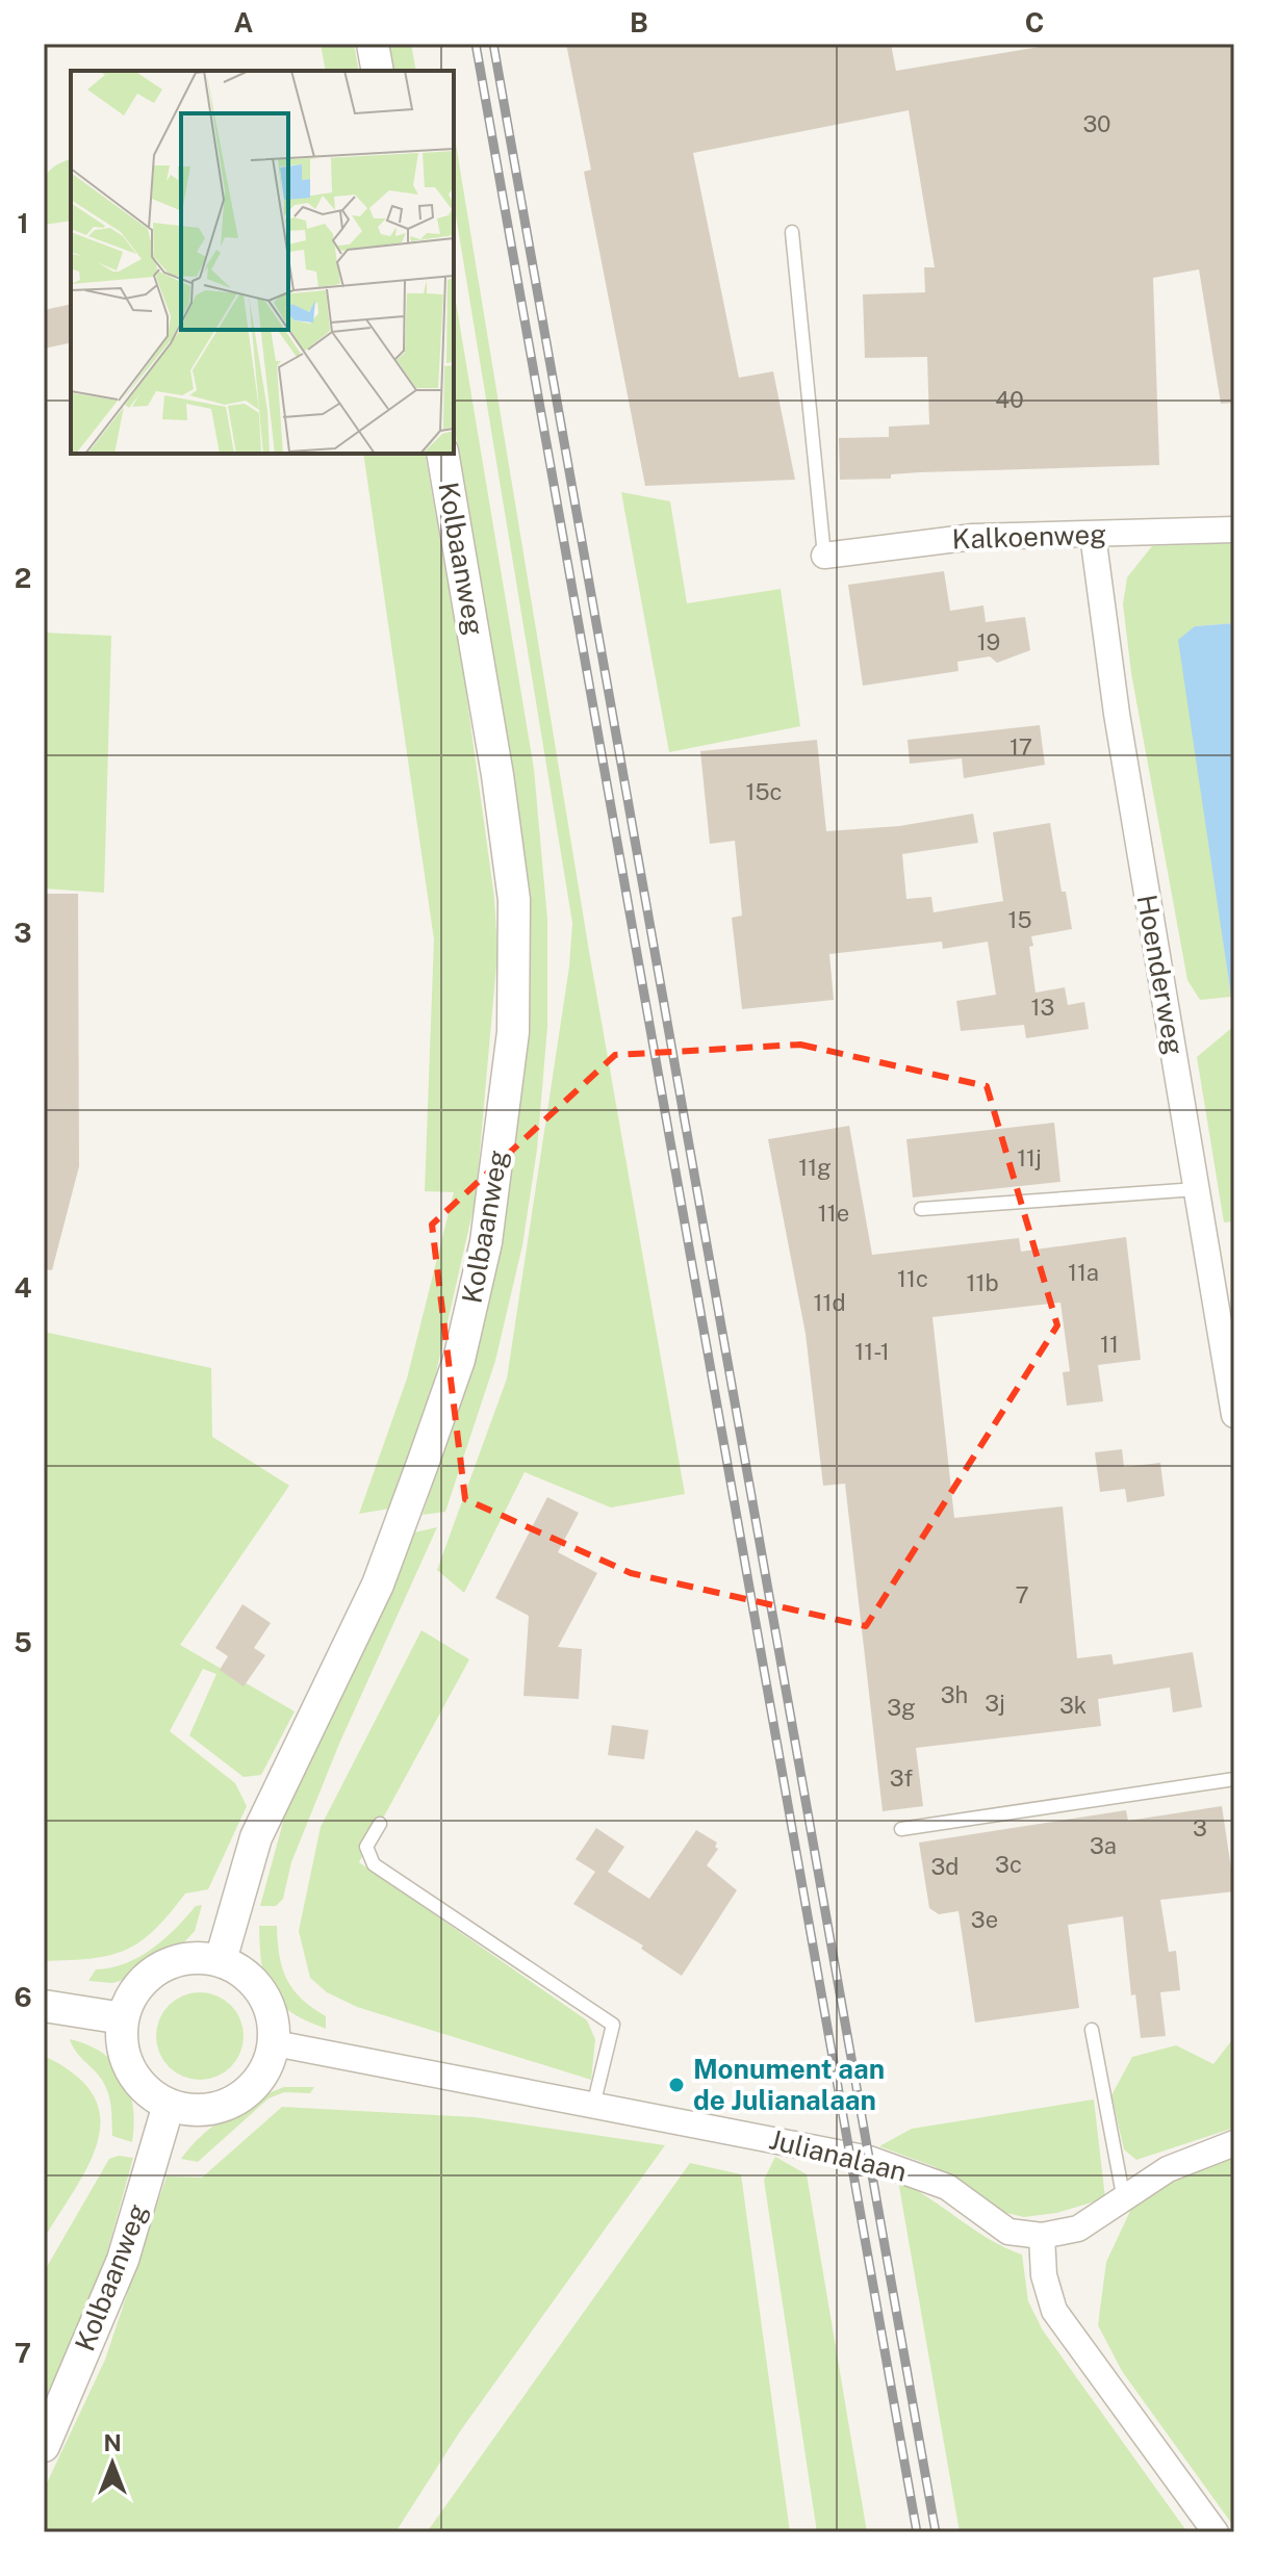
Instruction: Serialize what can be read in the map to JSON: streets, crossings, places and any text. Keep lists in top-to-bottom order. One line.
{"streets":{"street":["Kalkoenweg","Kolbaanweg","Hoenderweg","Julianalaan"]},"crossings":[["Kalkoenweg","Hoenderweg"],["Kolbaanweg","Julianalaan"]],"places":["Monument aan de Julianalaan"],"house_numbers":["30","40","19","17","15c","15","13","11j","11g","11e","11a","11c","11b","11d","11","11-1","7","3h","3j","3k","3g","3f","3","3a","3c","3d","3e"],"north":"top","grid":{"columns":["A","B","C"],"rows":["1","2","3","4","5","6","7"]}}
